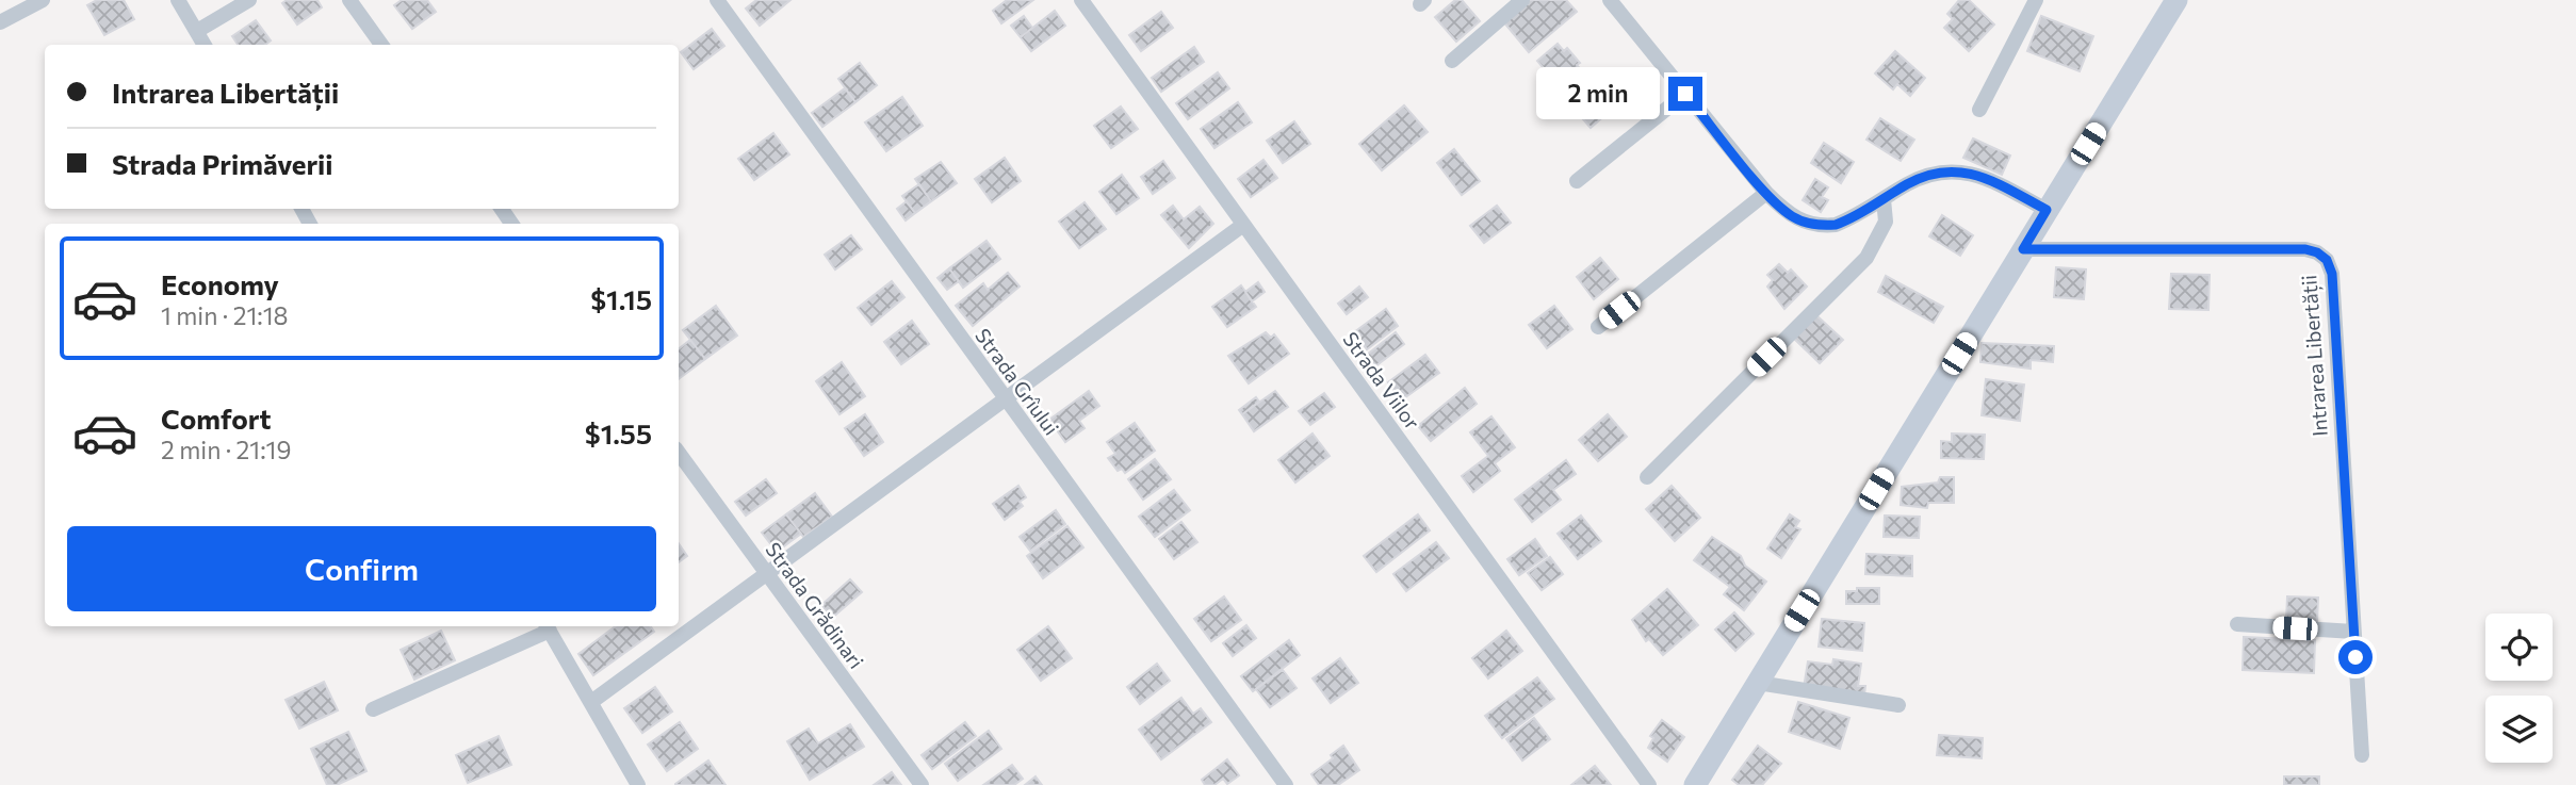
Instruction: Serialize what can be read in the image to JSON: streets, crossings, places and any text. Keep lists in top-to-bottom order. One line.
{"streets":{"street":["Intrarea Libertății","Strada Viilor","Strada Grîului","Strada Grădinari"]},"page":{"banner":["Intrarea Libertății","Strada Primăverii"],"bubble":"2 min","list":[{"name":"Economy","note":"1 min · 21:18","value":"$1.15"},{"name":"Comfort","note":"2 min · 21:19","value":"$1.55"}],"buttons":"Confirm"}}
